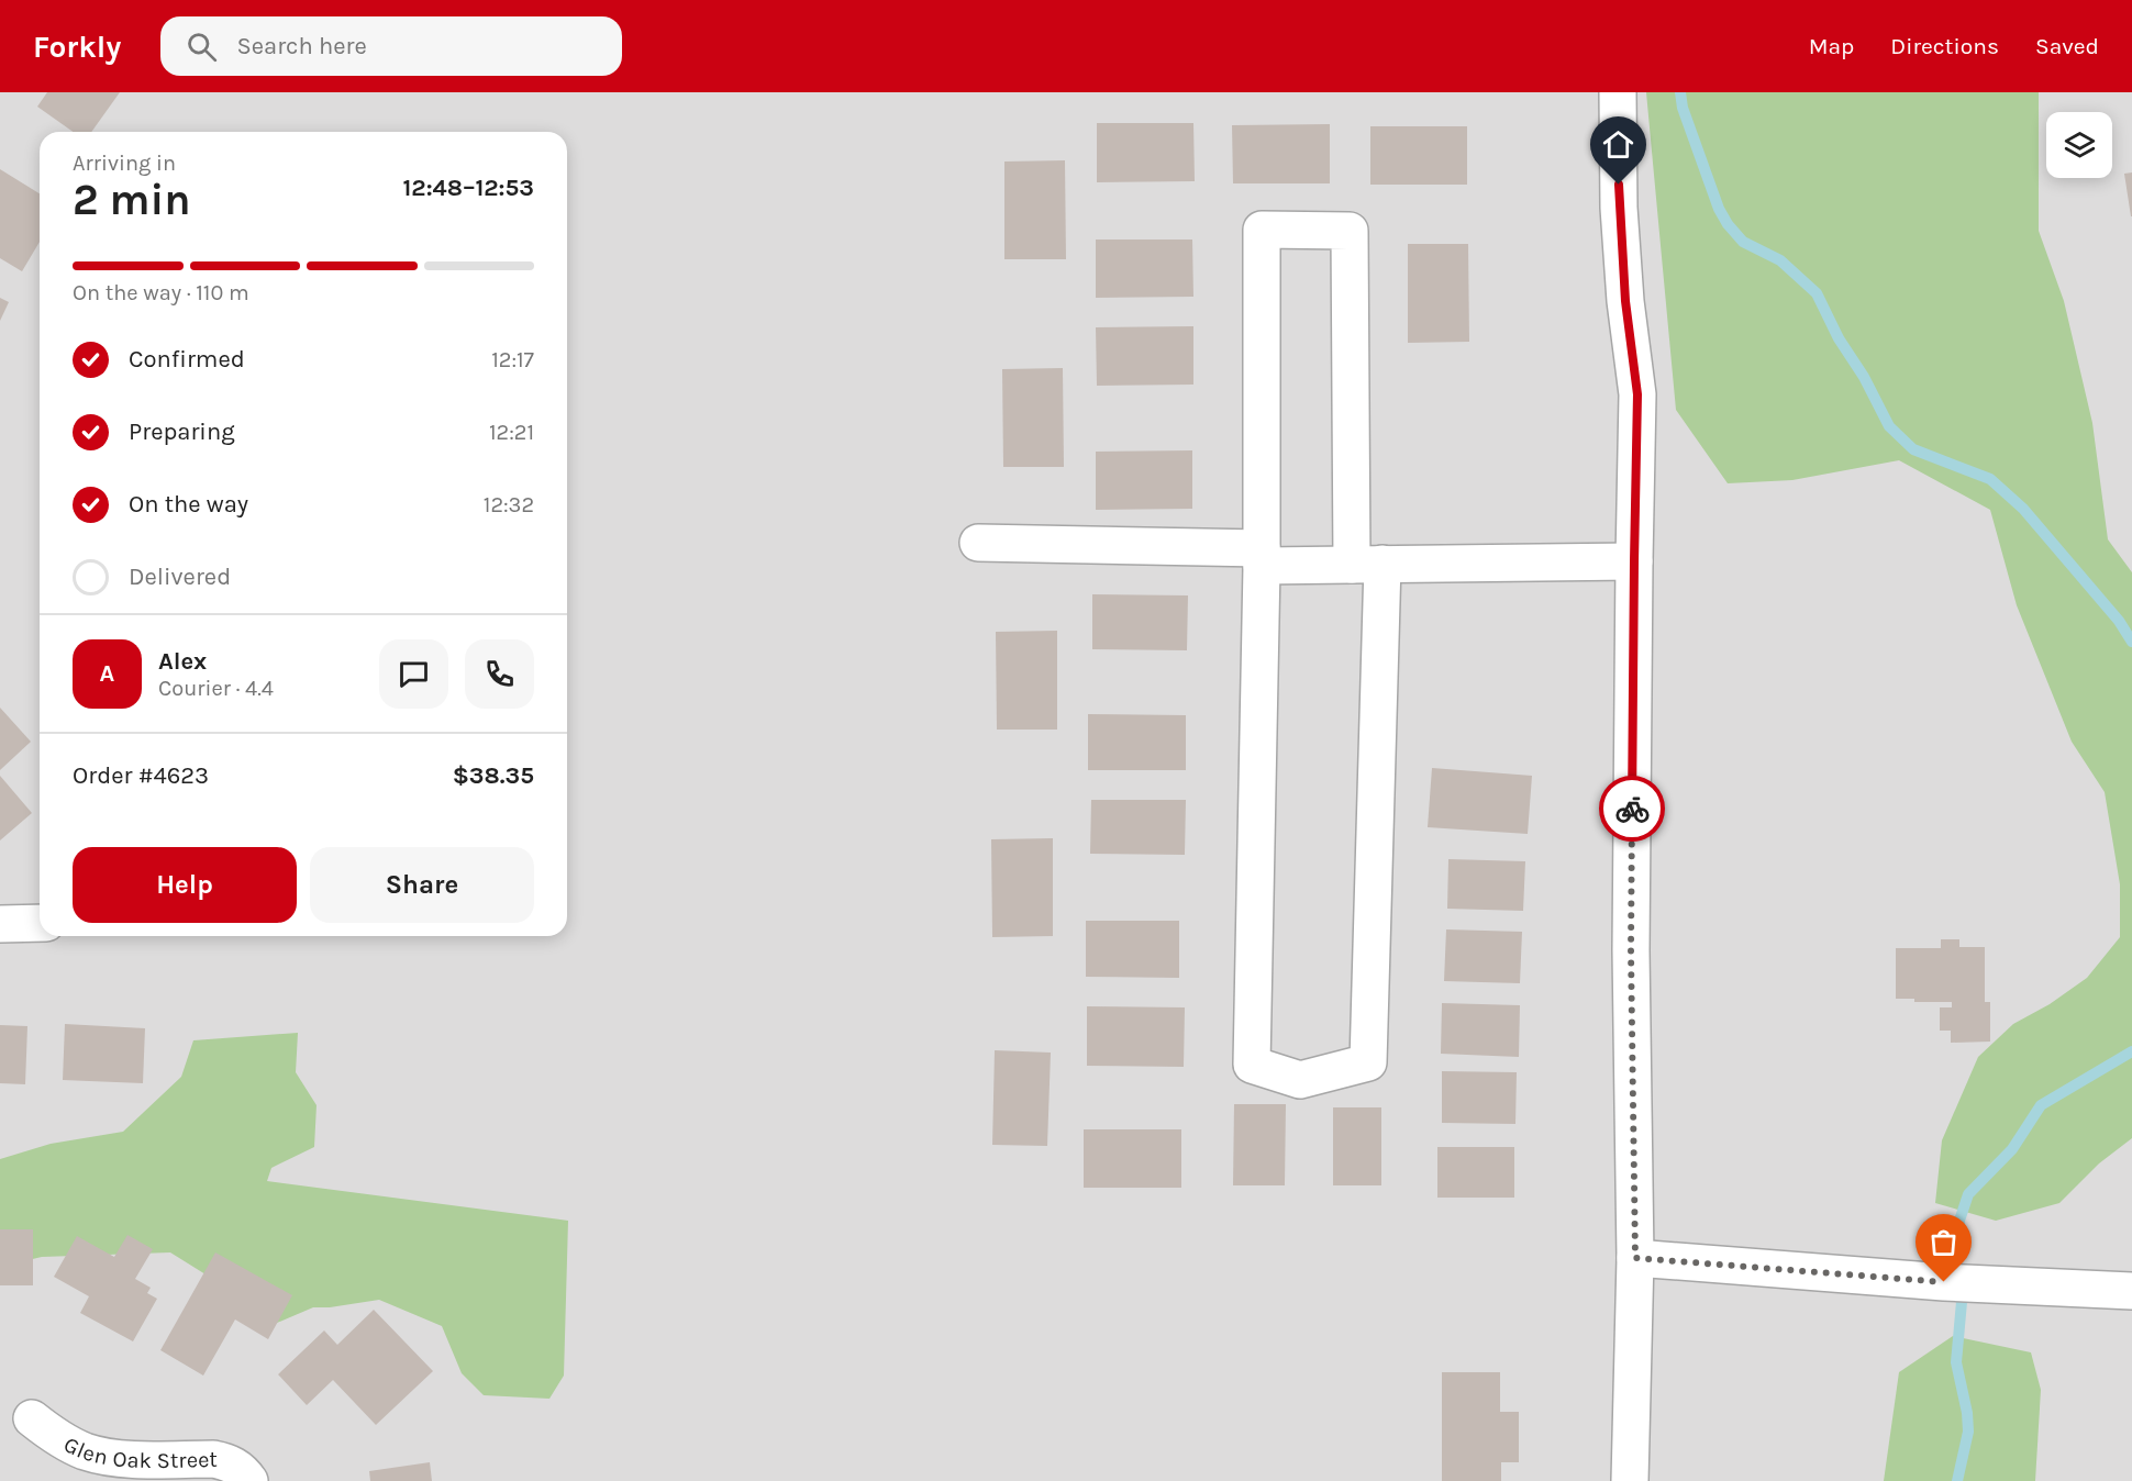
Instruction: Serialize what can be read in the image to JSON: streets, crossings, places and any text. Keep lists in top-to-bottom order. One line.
{"streets":{"street":["Glen Oak Street"]},"page":{"header":"Forkly","search":"Search here","nav":["Map","Directions","Saved"],"heading":["2 min","Arriving in","12:48–12:53"],"panel":["Alex","Courier · 4.4","Order #4623","$38.35"],"bar":"On the way · 110 m","list":[["Confirmed","12:17"],["Preparing","12:21"],["On the way","12:32"],"Delivered"],"round":"A","buttons":["Help","Share"]}}
